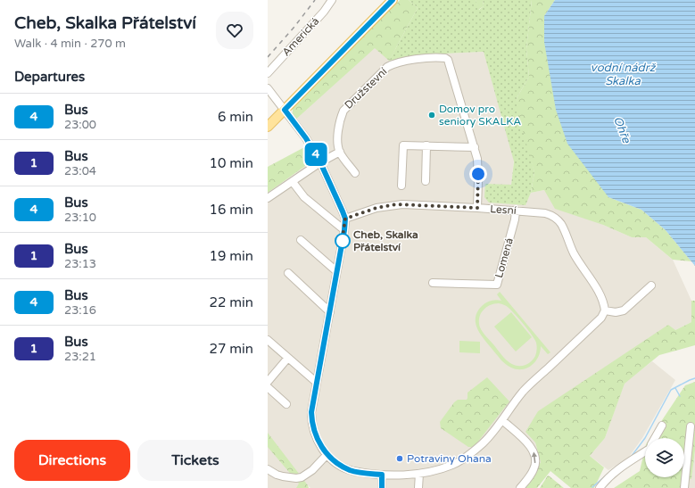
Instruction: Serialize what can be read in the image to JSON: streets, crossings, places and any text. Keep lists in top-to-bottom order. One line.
{"streets":{"street":["Americká","Družstevní","Lesní","Lomená"]},"crossings":[["Družstevní","Lesní"],["Lesní","Lomená"]],"water":["vodní nádrž Skalka","Ohře"],"places":["Domov pro seniory SKALKA","Cheb, Skalka Přátelství","Potraviny Ohana"],"lines":["bus line 4"],"page":{"heading":[["Cheb, Skalka Přátelství","Walk · 4 min · 270 m"],"Departures"],"on_map":"4","list":[{"mark":"4","name":"Bus","note":"23:00","value":"6 min"},{"mark":"1","name":"Bus","note":"23:04","value":"10 min"},{"mark":"4","name":"Bus","note":"23:10","value":"16 min"},{"mark":"1","name":"Bus","note":"23:13","value":"19 min"},{"mark":"4","name":"Bus","note":"23:16","value":"22 min"},{"mark":"1","name":"Bus","note":"23:21","value":"27 min"}],"buttons":["Directions","Tickets"]}}
